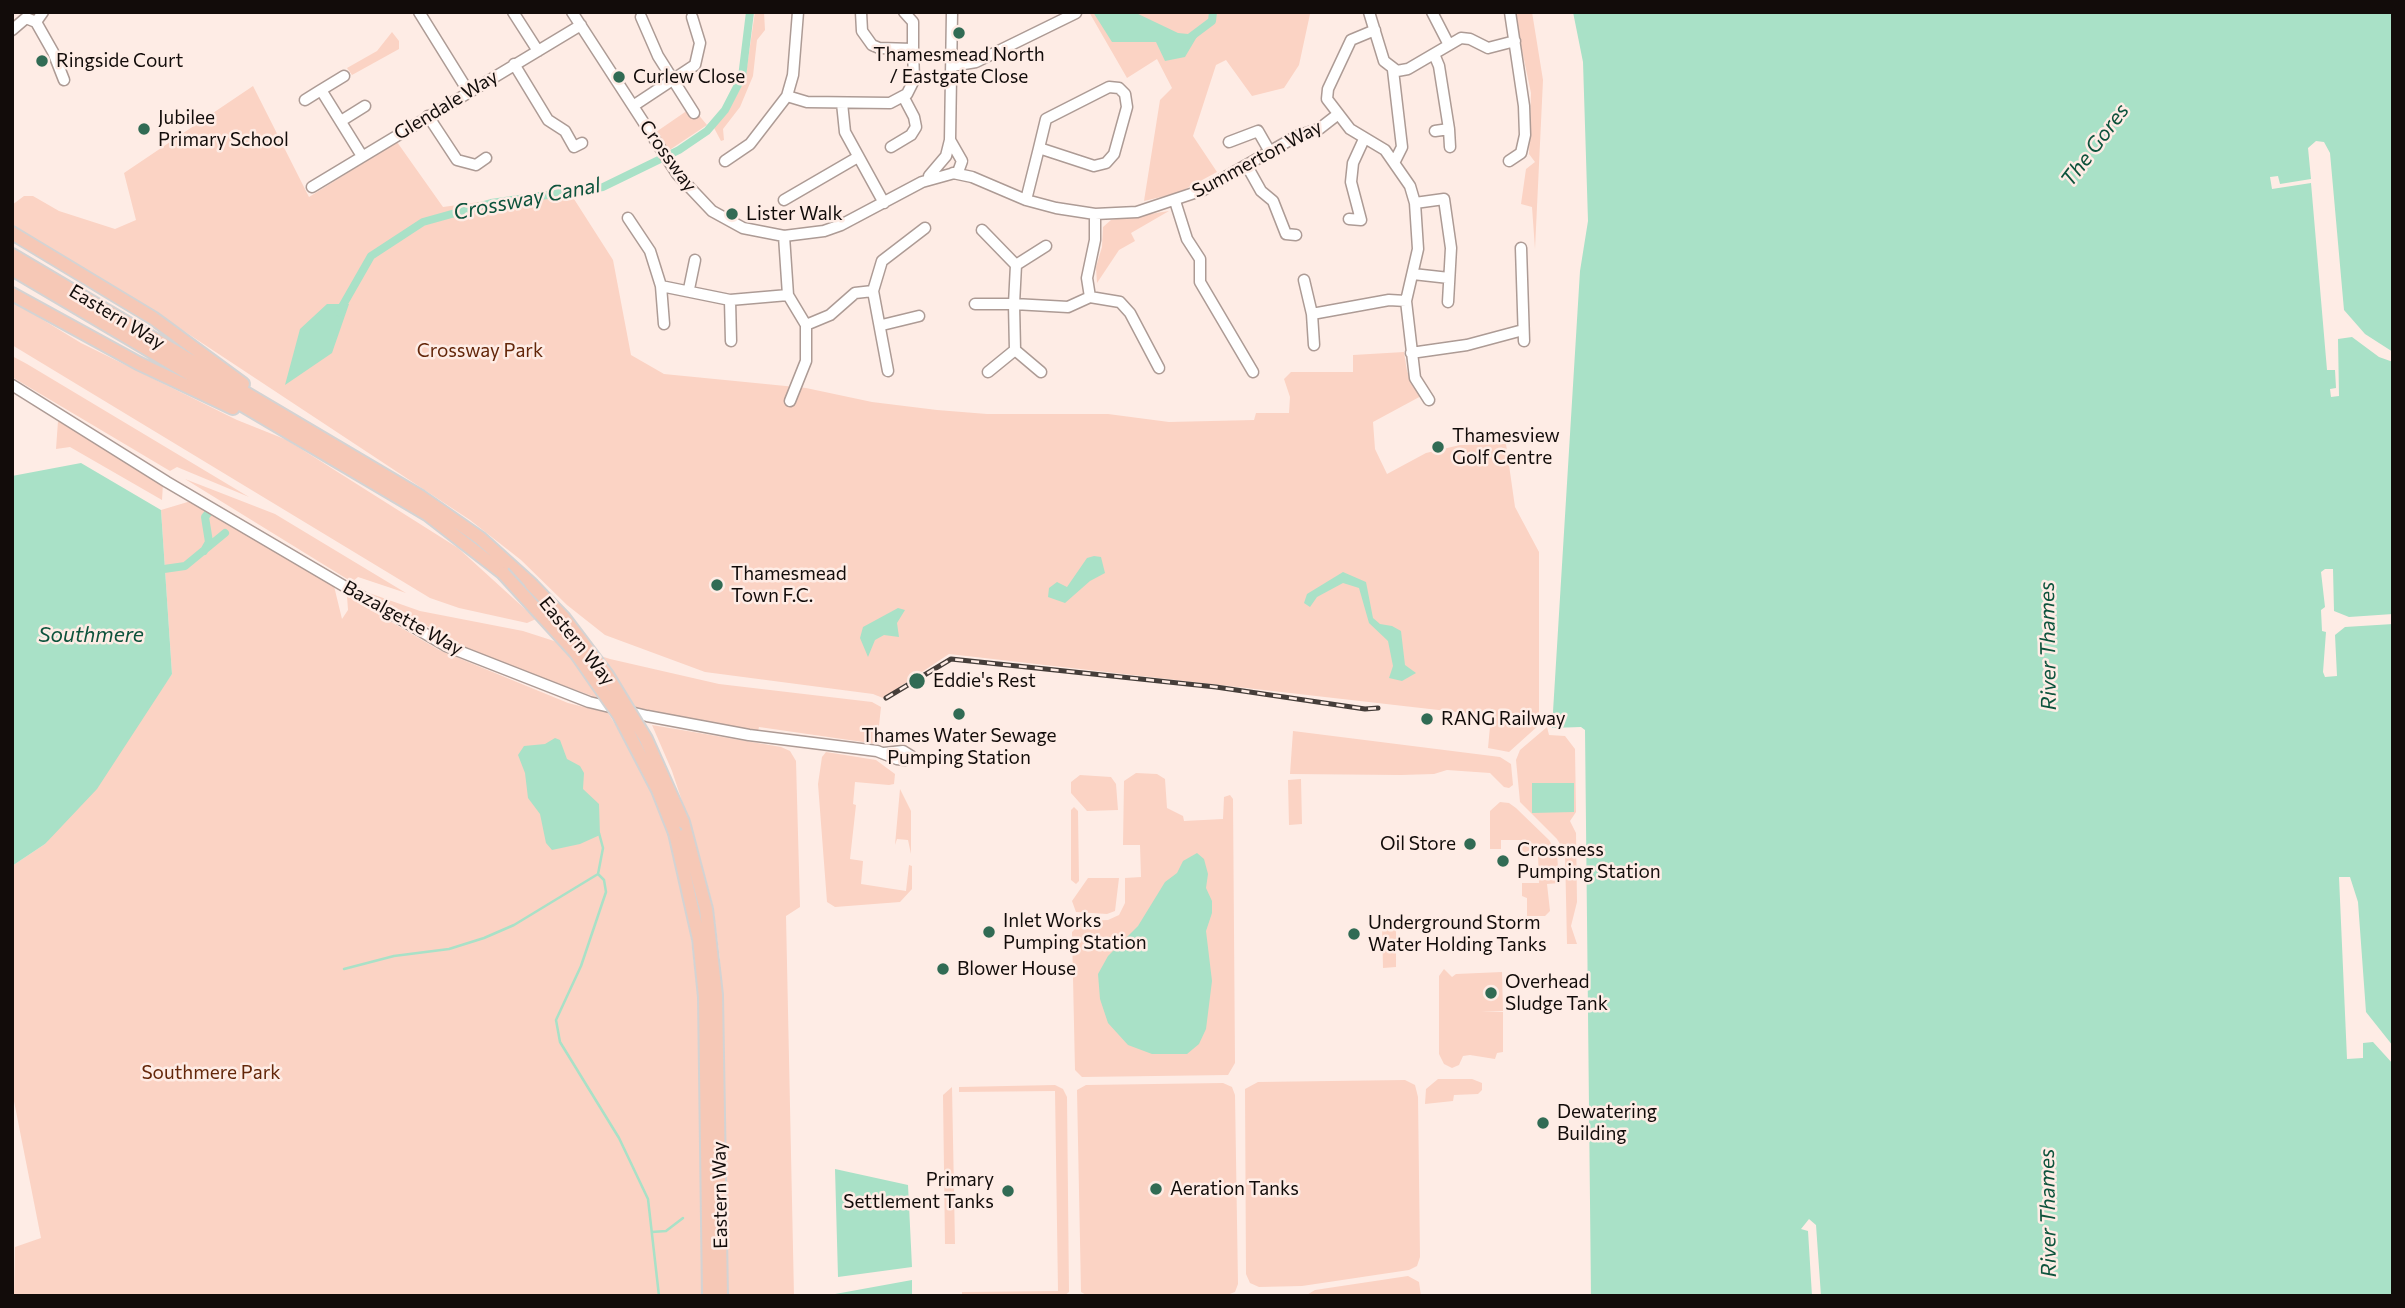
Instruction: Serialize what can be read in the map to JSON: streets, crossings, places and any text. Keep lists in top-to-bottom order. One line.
{"streets":{"main road":["Eastern Way"],"street":["Glendale Way","Crossway","Summerton Way","Bazalgette Way"]},"crossings":[["Glendale Way","Crossway"],["Crossway","Summerton Way"]],"water":["The Gores","Crossway Canal","Southmere","River Thames"],"parks":["Crossway Park","Southmere Park"],"places":["Thamesmead North / Eastgate Close","Ringside Court","Curlew Close","Jubilee Primary School","Lister Walk","Thamesview Golf Centre","Thamesmead Town F.C.","Eddie's Rest","Thames Water Sewage Pumping Station","RANG Railway","Oil Store","Crossness Pumping Station","Inlet Works Pumping Station","Underground Storm Water Holding Tanks","Blower House","Overhead Sludge Tank","Dewatering Building","Aeration Tanks","Primary Settlement Tanks"]}
